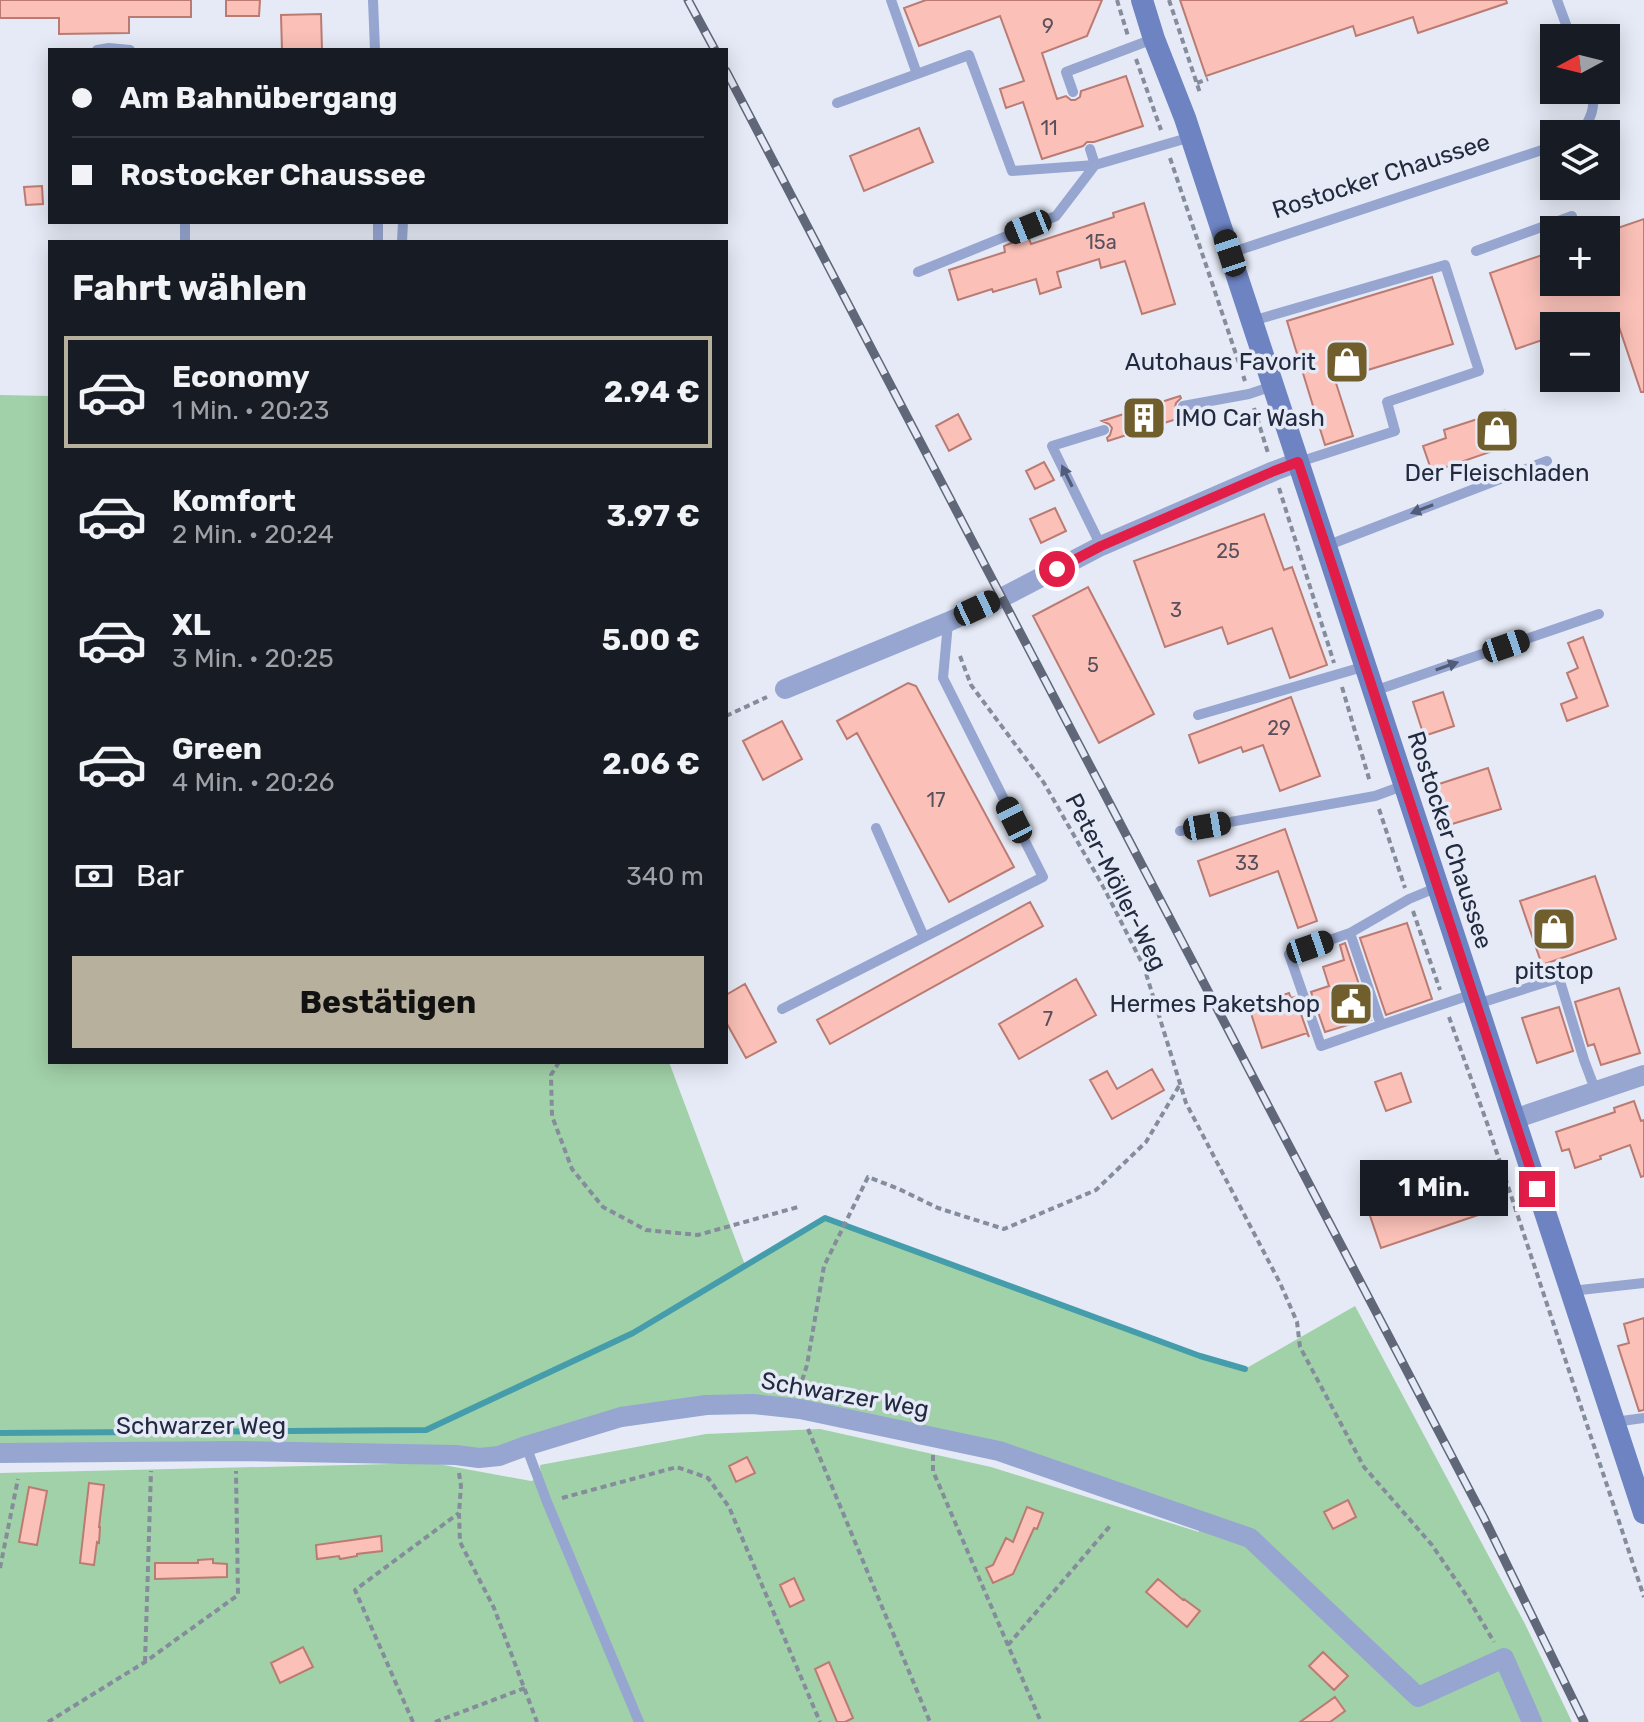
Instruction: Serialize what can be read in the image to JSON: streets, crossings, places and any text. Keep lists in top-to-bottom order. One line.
{"streets":{"main road":["Rostocker Chaussee"],"street":["Schwarzer Weg"],"path":["Peter-Möller-Weg"]},"crossings":[["Peter-Möller-Weg","Schwarzer Weg"]],"places":{"shop":["Autohaus Favorit","Der Fleischladen","pitstop"],"building":["IMO Car Wash"],"public building":["Hermes Paketshop"]},"house_numbers":["9","11","15a","25","3","5","29","17","33","7"],"north":"left","page":{"map_buttons":["+","−"],"banner":["Am Bahnübergang","Rostocker Chaussee"],"heading":"Fahrt wählen","list":[{"name":"Economy","note":"1 Min. · 20:23","value":"2.94 €"},{"name":"Komfort","note":"2 Min. · 20:24","value":"3.97 €"},{"name":"XL","note":"3 Min. · 20:25","value":"5.00 €"},{"name":"Green","note":"4 Min. · 20:26","value":"2.06 €"}],"pay":["Bar","340 m"],"buttons":"Bestätigen","bubble":"1 Min."}}
